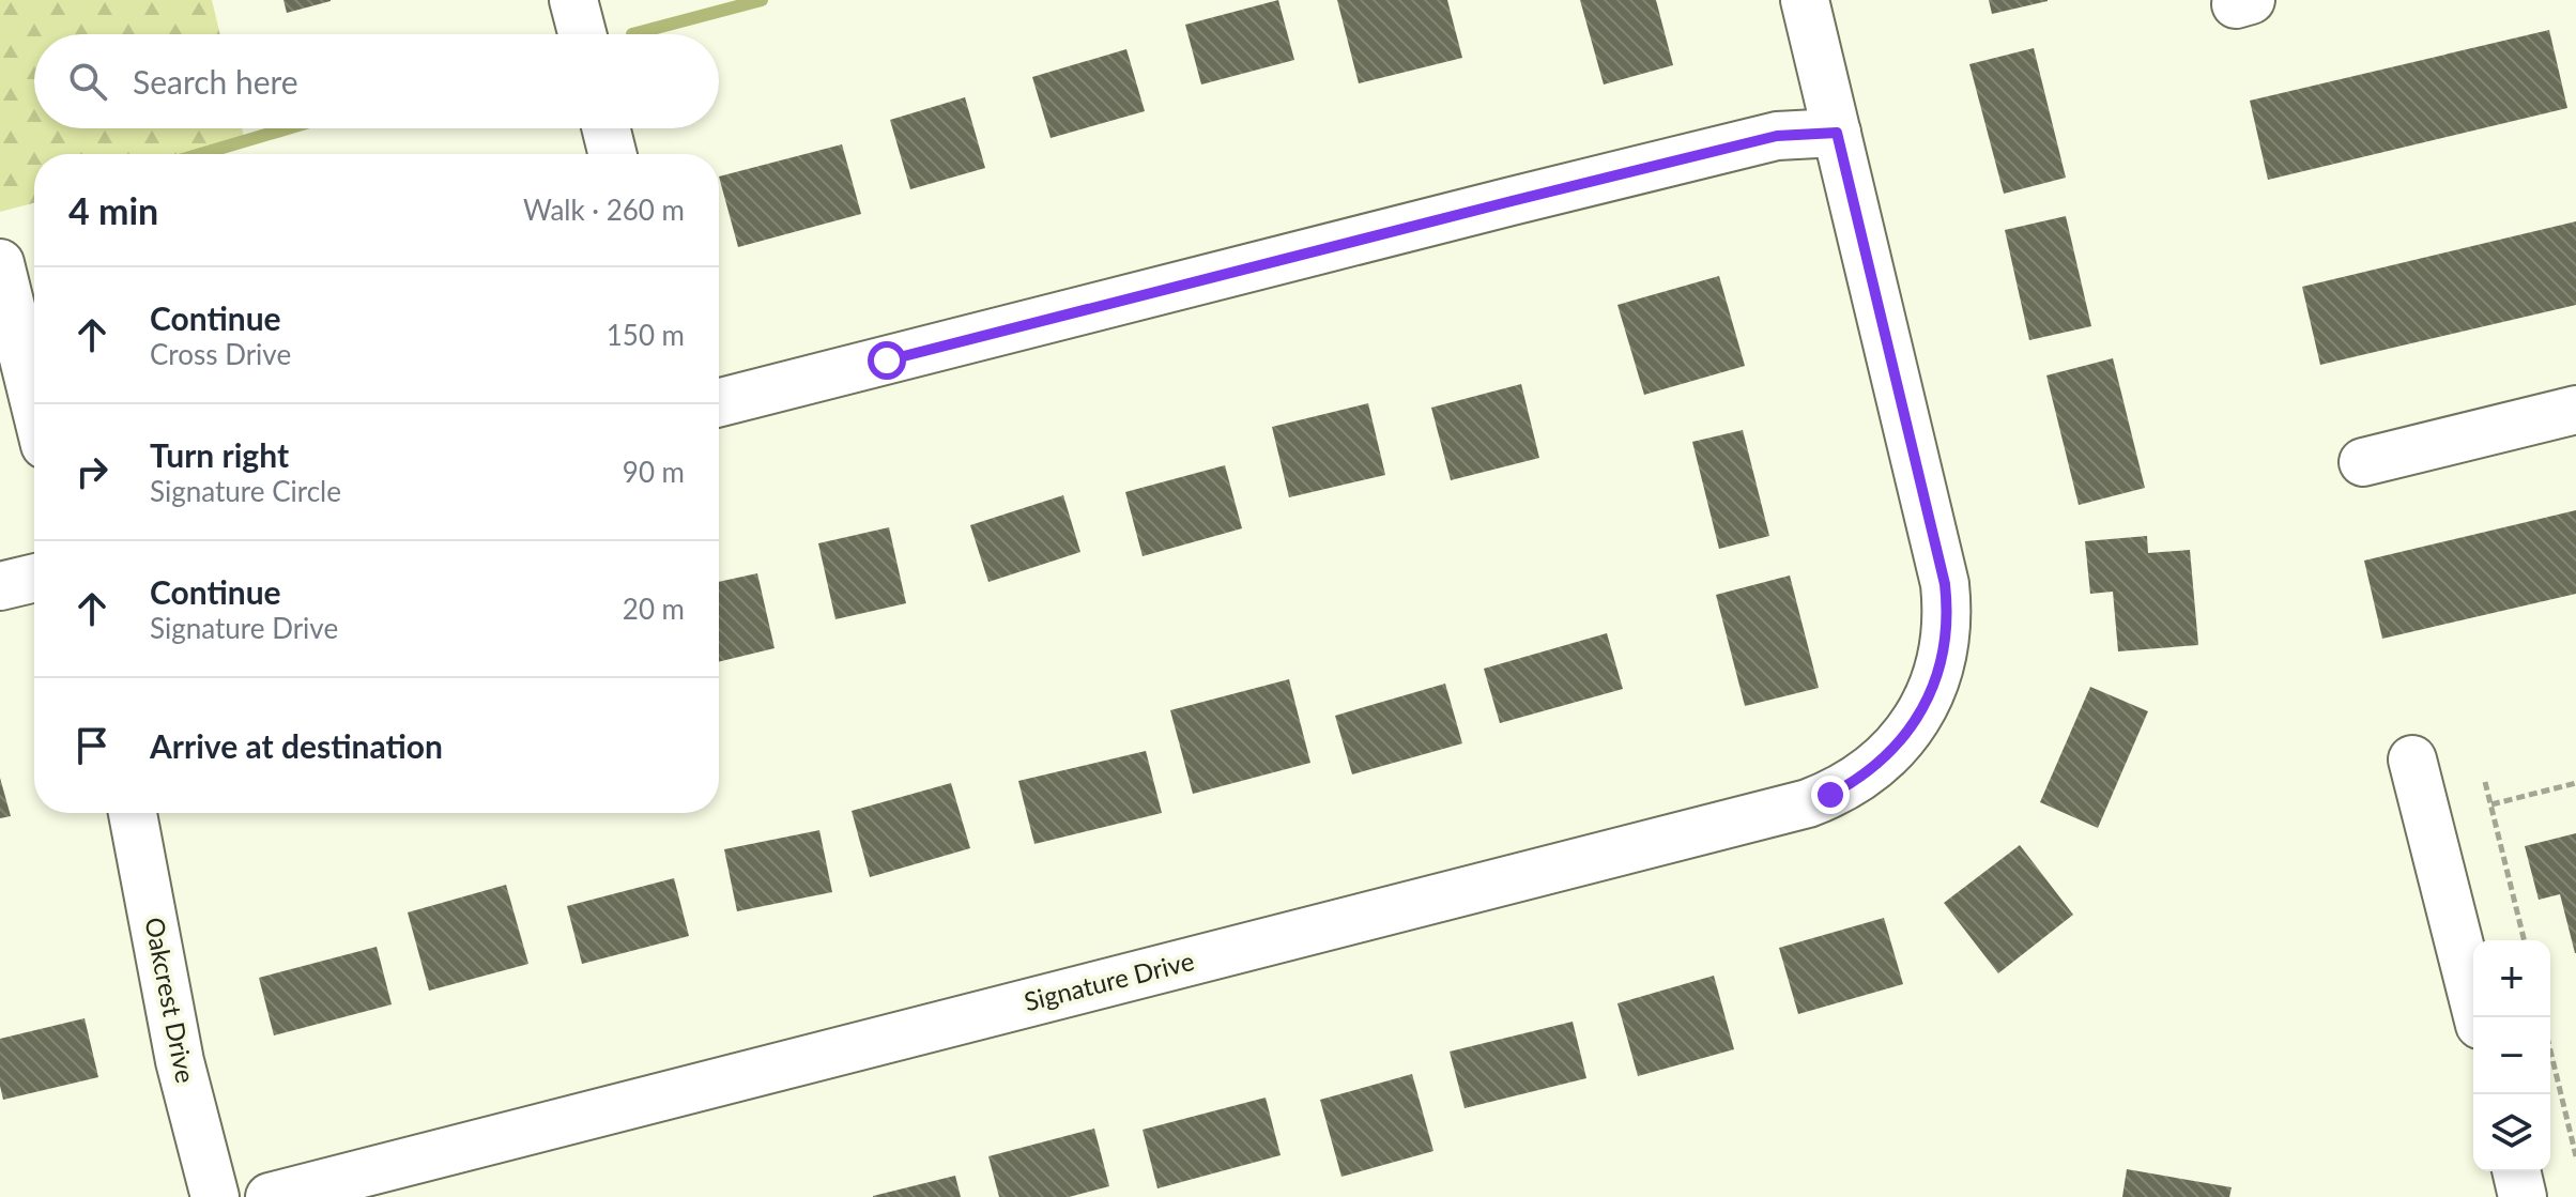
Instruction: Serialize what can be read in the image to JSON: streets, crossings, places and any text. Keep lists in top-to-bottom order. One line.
{"streets":{"street":["Signature Drive","Oakcrest Drive"]},"page":{"search":"Search here","heading":["4 min","Walk · 260 m"],"list":[["Continue","Cross Drive","150 m"],["Turn right","Signature Circle","90 m"],["Continue","Signature Drive","20 m"],"Arrive at destination"],"map_buttons":["+","−"]}}
